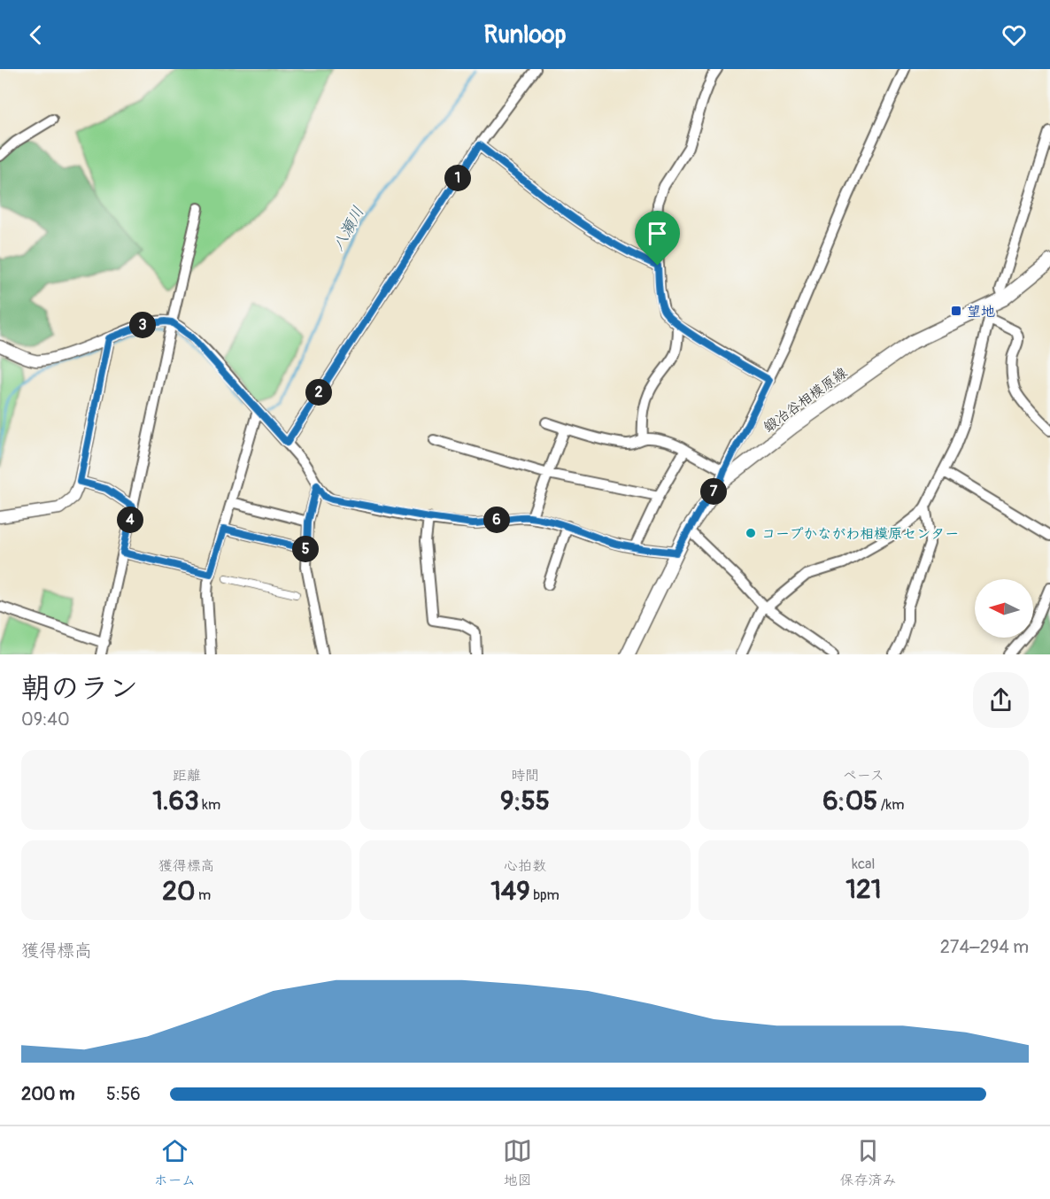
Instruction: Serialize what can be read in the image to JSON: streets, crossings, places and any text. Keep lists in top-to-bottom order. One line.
{"streets":{"main road":["鍛冶谷相模原線"]},"water":["八瀬川"],"places":{"transit":["望地"],"other":["コープかながわ相模原センター"]},"north":"left","page":{"header":"Runloop","pins":["1","3","2","7","4","6","5"],"heading":["朝のラン","09:40"],"stats":[["距離","1.63 km"],["時間","9:55"],["ペース","6:05 /km"],["獲得標高","20 m"],["心拍数","149 bpm"],["kcal","121"]],"chart":["獲得標高","274–294 m"],"list":[{"name":"200 m","note":"5:56"}],"tabs":["ホーム","地図","保存済み"]}}
